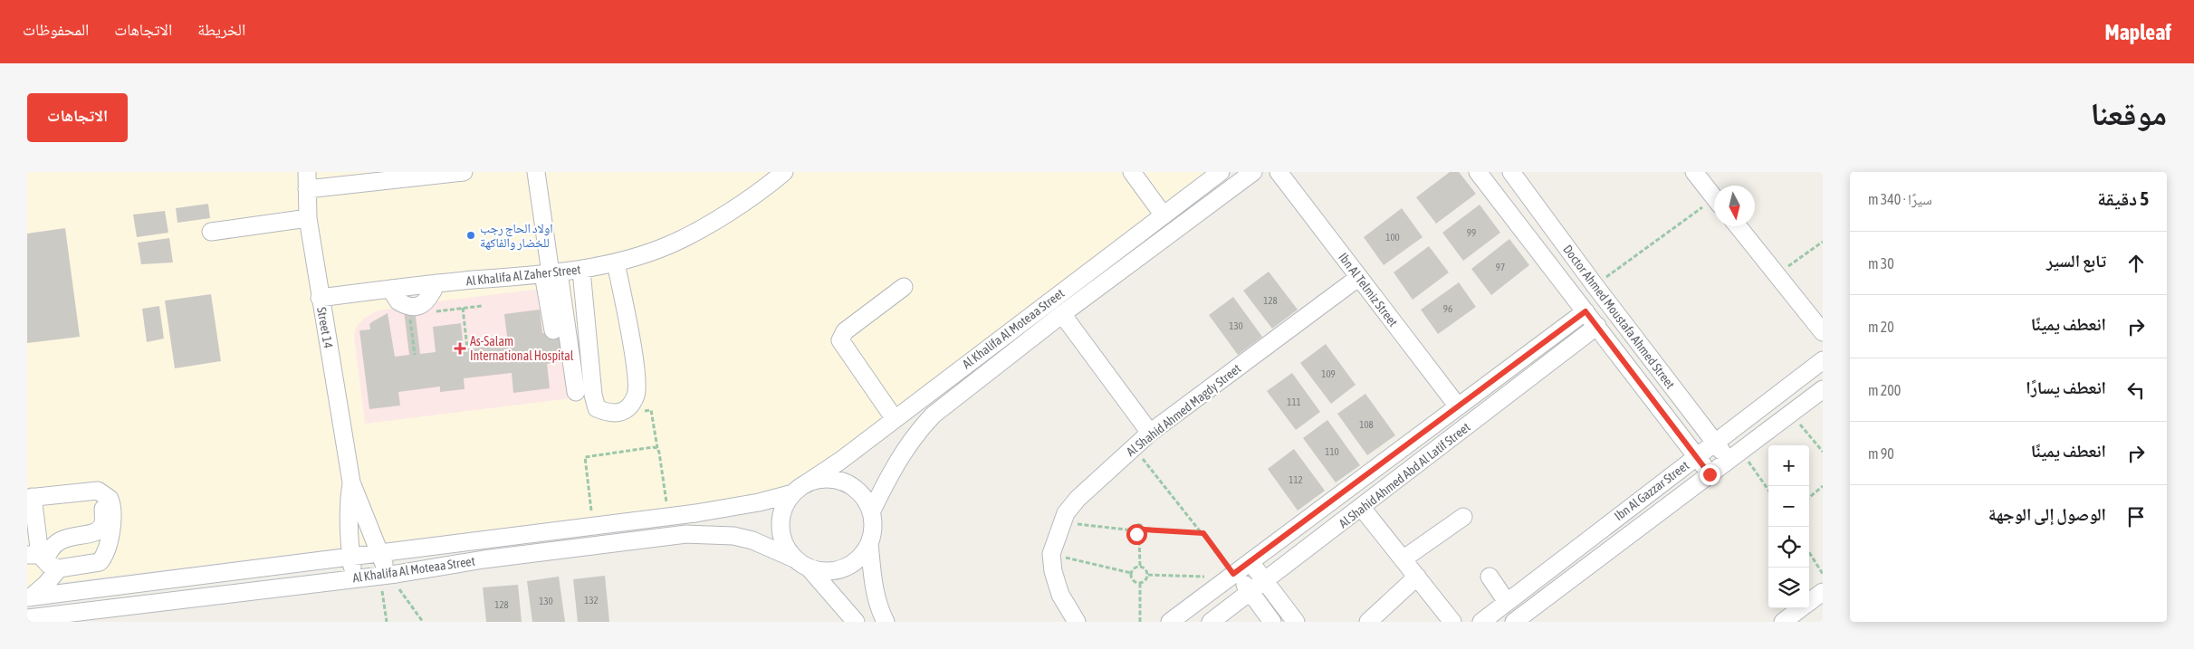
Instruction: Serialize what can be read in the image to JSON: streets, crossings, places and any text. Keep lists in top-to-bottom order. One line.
{"streets":{"street":["Al Khalifa Al Zaher Street","Ibn Al Telmiz Street","Doctor Ahmed Moustafa Ahmed Street","Street 14","Al Khalifa Al Moteaa Street","Al Shahid Ahmed Magdy Street","Al Shahid Ahmed Abd Al Latif Street","Ibn Al Gazzar Street"]},"crossings":[["Al Khalifa Al Zaher Street","Street 14"],["Ibn Al Telmiz Street","Al Shahid Ahmed Magdy Street"],["Ibn Al Telmiz Street","Al Shahid Ahmed Abd Al Latif Street"],["Doctor Ahmed Moustafa Ahmed Street","Al Shahid Ahmed Abd Al Latif Street"],["Doctor Ahmed Moustafa Ahmed Street","Ibn Al Gazzar Street"],["Street 14","Al Khalifa Al Moteaa Street"]],"places":{"other":["اولاد الحاج رجب للخضار والفاكهة"],"health":["As-Salam International Hospital"]},"house_numbers":["99","100","97","128","96","130","109","111","108","110","112","132","130","128"],"north":"bottom","page":{"header":"Mapleaf","nav":["الخريطة","الاتجاهات","المحفوظات"],"title":"موقعنا","buttons":"الاتجاهات","heading":["5 دقيقة","سيرًا · 340 m"],"list":[["تابع السير","30 m"],["انعطف يمينًا","20 m"],["انعطف يسارًا","200 m"],["انعطف يمينًا","90 m"],"الوصول إلى الوجهة"],"map_buttons":["+","−"]}}
